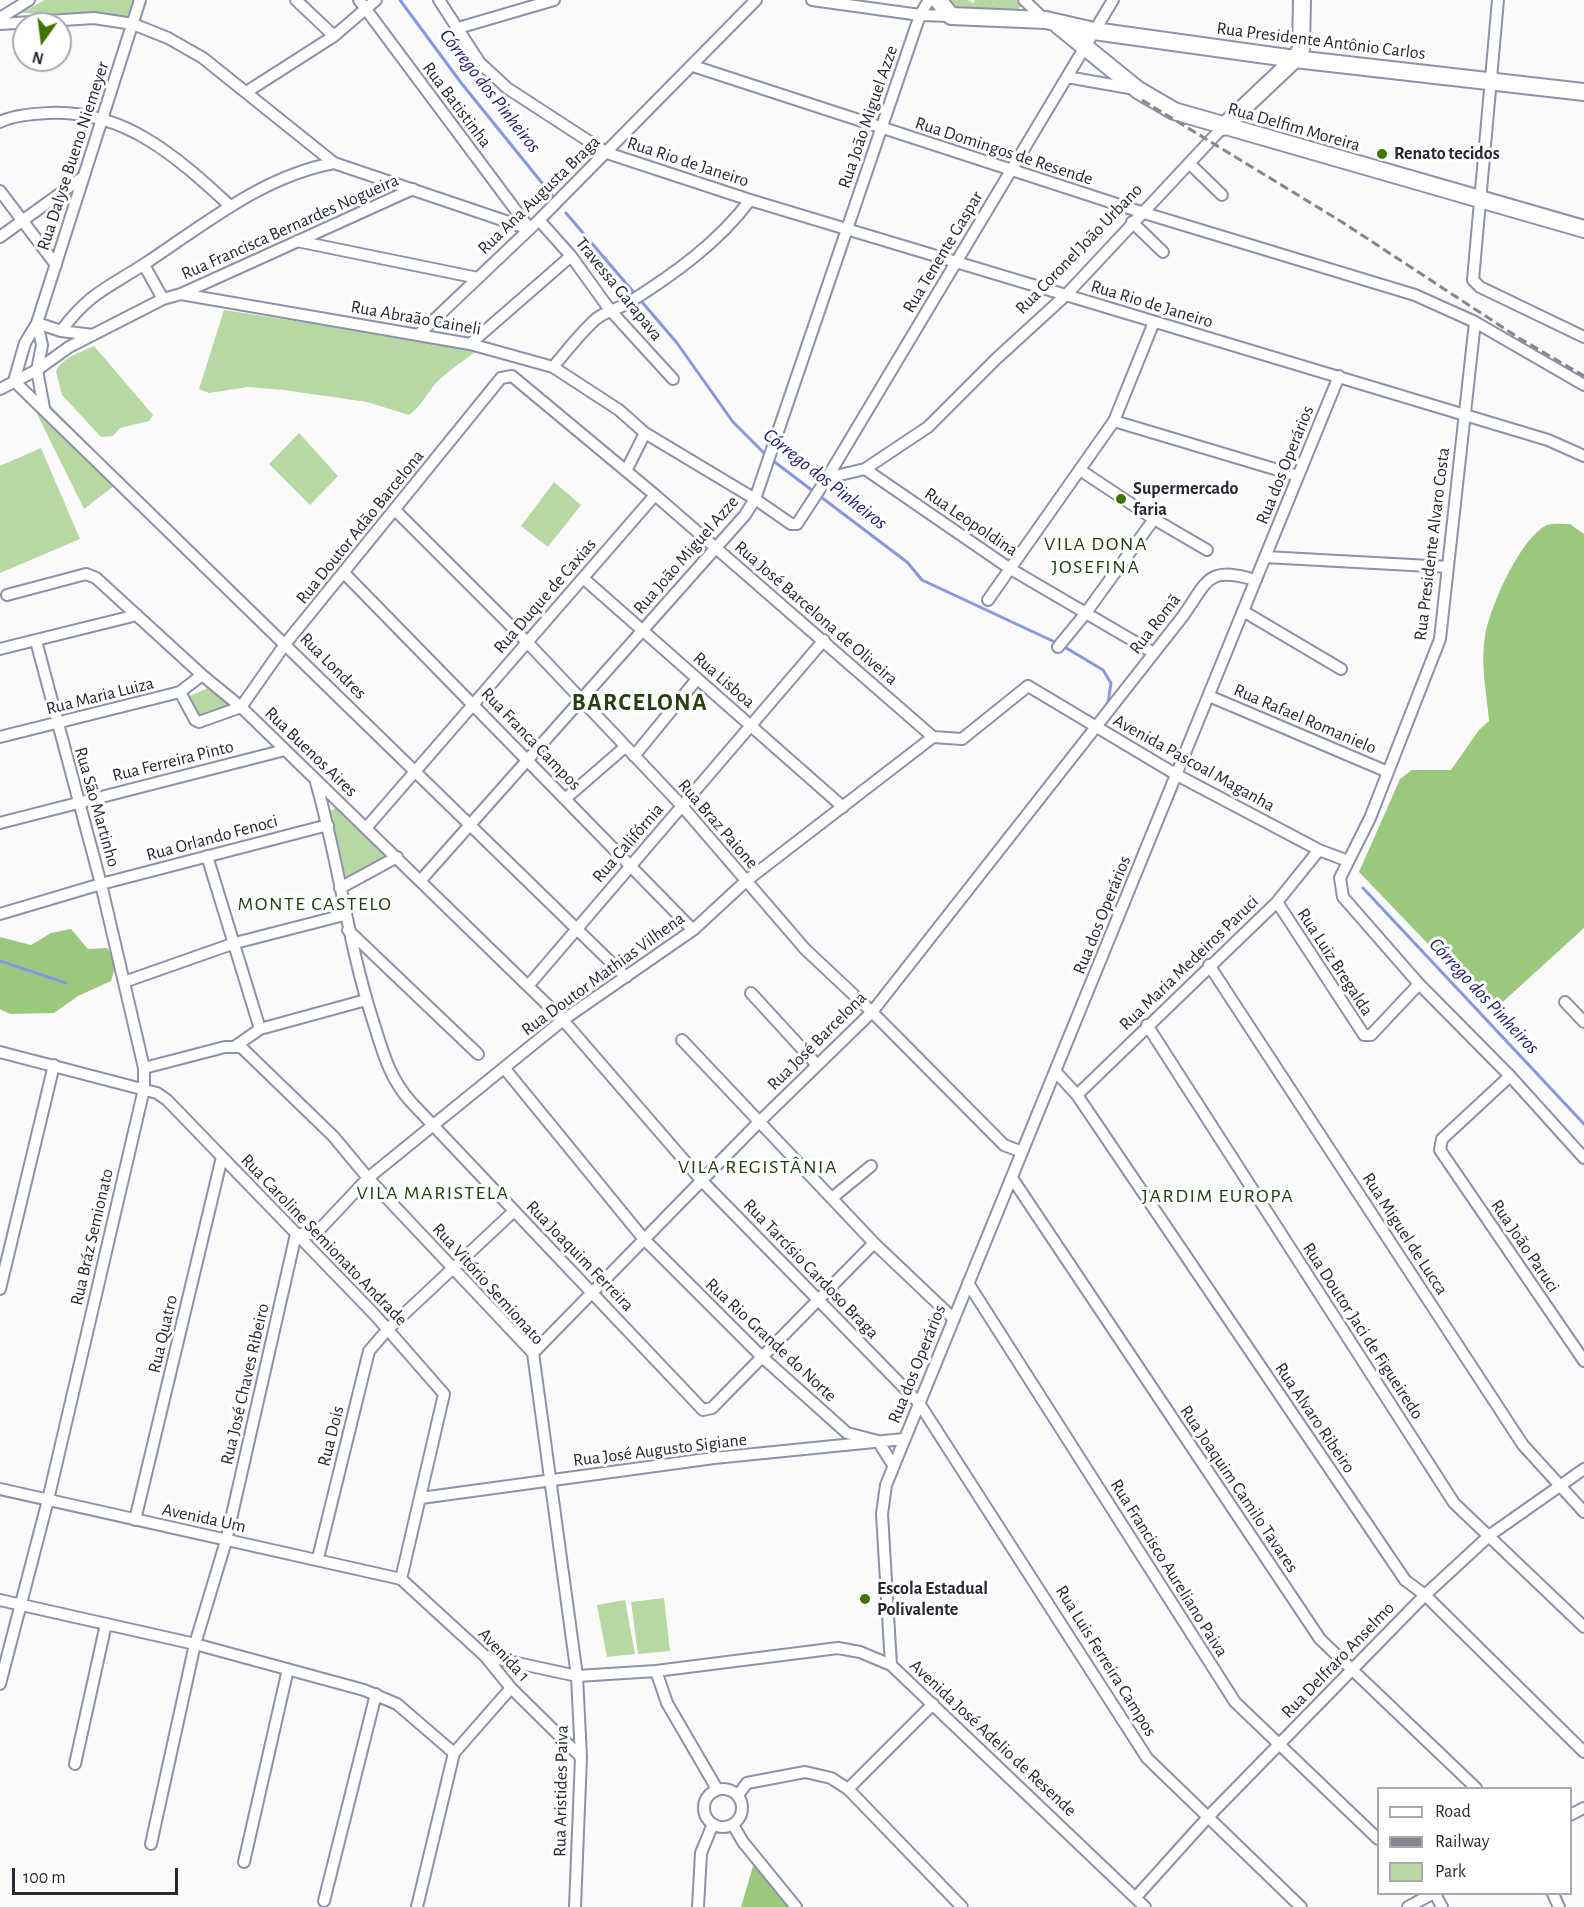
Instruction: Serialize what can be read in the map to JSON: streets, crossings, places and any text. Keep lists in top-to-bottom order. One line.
{"streets":{"main road":["Rua Presidente Antônio Carlos","Rua Delfim Moreira","Rua Coronel João Urbano"],"street":["Rua Batistinha","Rua João Miguel Azze","Rua Domingos de Resende","Rua Dalyse Bueno Niemeyer","Rua Rio de Janeiro","Rua Ana Augusta Braga","Rua Francisca Bernardes Nogueira","Rua Tenente Gaspar","Travessa Garapava","Rua Abraão Caineli","Rua dos Operários","Rua Leopoldina","Rua Doutor Adão Barcelona","Rua Presidente Alvaro Costa","Rua Duque de Caxias","Rua José Barcelona de Oliveira","Rua Romã","Rua Londres","Rua Lisboa","Rua Maria Luiza","Rua Rafael Romanielo","Rua Franca Campos","Rua Buenos Aires","Rua Ferreira Pinto","Avenida Pascoal Maganha","Rua São Martinho","Rua Braz Paione","Rua Orlando Fenoci","Rua Califórnia","Rua Luiz Bregalda","Rua Maria Medeiros Paruci","Rua Doutor Mathias Vilhena","Rua José Barcelona","Rua Miguel de Lucca","Rua Bráz Semionato","Rua Caroline Semionato Andrade","Rua João Paruci","Rua Joaquim Ferreira","Rua Tarcísio Cardoso Braga","Rua Vitório Semionato","Rua Doutor Jaci de Figueiredo","Rua Quatro","Rua Rio Grande do Norte","Rua José Chaves Ribeiro","Rua Alvaro Ribeiro","Rua Dois","Rua José Augusto Sigiane","Rua Joaquim Camilo Tavares","Avenida Um","Rua Francisco Aureliano Paiva","Avenida 1","Rua Delfraro Anselmo","Rua Luis Ferreira Campos","Avenida José Adelio de Resende","Rua Aristides Paiva"]},"crossings":[["Rua Presidente Antônio Carlos","Rua Delfim Moreira"],["Rua Presidente Antônio Carlos","Rua Coronel João Urbano"],["Rua Presidente Antônio Carlos","Rua Tenente Gaspar"],["Rua Batistinha","Rua Ana Augusta Braga"],["Rua João Miguel Azze","Rua Domingos de Resende"],["Rua João Miguel Azze","Rua Rio de Janeiro"],["Rua João Miguel Azze","Rua Abraão Caineli"],["Rua João Miguel Azze","Rua José Barcelona de Oliveira"],["Rua João Miguel Azze","Rua Londres"],["Rua João Miguel Azze","Rua Lisboa"],["Rua João Miguel Azze","Rua Franca Campos"],["Rua João Miguel Azze","Rua Buenos Aires"],["Rua João Miguel Azze","Rua Braz Paione"],["Rua Delfim Moreira","Rua Coronel João Urbano"],["Rua Delfim Moreira","Rua Tenente Gaspar"],["Rua Domingos de Resende","Rua Ana Augusta Braga"],["Rua Domingos de Resende","Rua Coronel João Urbano"],["Rua Domingos de Resende","Rua Tenente Gaspar"],["Rua Domingos de Resende","Rua Presidente Alvaro Costa"],["Rua Dalyse Bueno Niemeyer","Rua Abraão Caineli"],["Rua Dalyse Bueno Niemeyer","Rua Londres"],["Rua Rio de Janeiro","Rua Ana Augusta Braga"],["Rua Rio de Janeiro","Rua Coronel João Urbano"],["Rua Rio de Janeiro","Rua Tenente Gaspar"],["Rua Rio de Janeiro","Rua dos Operários"],["Rua Rio de Janeiro","Rua Presidente Alvaro Costa"],["Rua Ana Augusta Braga","Travessa Garapava"],["Rua Ana Augusta Braga","Rua Abraão Caineli"],["Rua Francisca Bernardes Nogueira","Rua Abraão Caineli"],["Rua Coronel João Urbano","Rua Tenente Gaspar"],["Rua Coronel João Urbano","Rua Leopoldina"],["Rua Tenente Gaspar","Rua Abraão Caineli"],["Rua Abraão Caineli","Rua Londres"],["Rua dos Operários","Rua Romã"],["Rua dos Operários","Rua Rafael Romanielo"],["Rua dos Operários","Avenida Pascoal Maganha"],["Rua dos Operários","Rua Braz Paione"],["Rua dos Operários","Rua Tarcísio Cardoso Braga"],["Rua dos Operários","Rua Alvaro Ribeiro"],["Rua dos Operários","Rua José Augusto Sigiane"],["Rua dos Operários","Rua Joaquim Camilo Tavares"],["Rua dos Operários","Rua Francisco Aureliano Paiva"],["Rua dos Operários","Rua Luis Ferreira Campos"],["Rua Leopoldina","Rua Romã"],["Rua Doutor Adão Barcelona","Rua José Barcelona de Oliveira"],["Rua Doutor Adão Barcelona","Rua Londres"],["Rua Doutor Adão Barcelona","Rua Franca Campos"],["Rua Doutor Adão Barcelona","Rua Buenos Aires"],["Rua Doutor Adão Barcelona","Rua Braz Paione"],["Rua Presidente Alvaro Costa","Rua Rafael Romanielo"],["Rua Presidente Alvaro Costa","Avenida Pascoal Maganha"],["Rua Presidente Alvaro Costa","Rua Luiz Bregalda"],["Rua Presidente Alvaro Costa","Rua João Paruci"],["Rua Duque de Caxias","Rua José Barcelona de Oliveira"],["Rua Duque de Caxias","Rua Londres"],["Rua Duque de Caxias","Rua Lisboa"],["Rua Duque de Caxias","Rua Franca Campos"],["Rua Duque de Caxias","Rua Buenos Aires"],["Rua Duque de Caxias","Rua Braz Paione"],["Rua José Barcelona de Oliveira","Avenida Pascoal Maganha"],["Rua José Barcelona de Oliveira","Rua Califórnia"],["Rua José Barcelona de Oliveira","Rua Doutor Mathias Vilhena"],["Rua Romã","Avenida Pascoal Maganha"],["Rua Romã","Rua José Barcelona"],["Rua Londres","Rua Califórnia"],["Rua Londres","Rua Doutor Mathias Vilhena"],["Rua Lisboa","Rua Califórnia"],["Rua Lisboa","Rua Doutor Mathias Vilhena"],["Rua Maria Luiza","Rua Buenos Aires"],["Rua Maria Luiza","Rua São Martinho"],["Rua Franca Campos","Rua Califórnia"],["Rua Franca Campos","Rua Doutor Mathias Vilhena"],["Rua Buenos Aires","Rua Ferreira Pinto"],["Rua Buenos Aires","Rua Califórnia"],["Rua Buenos Aires","Rua Doutor Mathias Vilhena"],["Rua Buenos Aires","Rua Joaquim Ferreira"],["Rua Buenos Aires","Rua Tarcísio Cardoso Braga"],["Rua Ferreira Pinto","Rua São Martinho"],["Avenida Pascoal Maganha","Rua Maria Medeiros Paruci"],["Avenida Pascoal Maganha","Rua Doutor Mathias Vilhena"],["Avenida Pascoal Maganha","Rua José Barcelona"],["Rua São Martinho","Rua Orlando Fenoci"],["Rua São Martinho","Rua Bráz Semionato"],["Rua Braz Paione","Rua Califórnia"],["Rua Braz Paione","Rua Doutor Mathias Vilhena"],["Rua Braz Paione","Rua José Barcelona"],["Rua Orlando Fenoci","Rua Joaquim Ferreira"],["Rua Luiz Bregalda","Rua Maria Medeiros Paruci"],["Rua Maria Medeiros Paruci","Rua Miguel de Lucca"],["Rua Maria Medeiros Paruci","Rua Doutor Jaci de Figueiredo"],["Rua Maria Medeiros Paruci","Rua Alvaro Ribeiro"],["Rua Doutor Mathias Vilhena","Rua Caroline Semionato Andrade"],["Rua Doutor Mathias Vilhena","Rua Joaquim Ferreira"],["Rua Doutor Mathias Vilhena","Rua Tarcísio Cardoso Braga"],["Rua Doutor Mathias Vilhena","Rua Vitório Semionato"],["Rua Doutor Mathias Vilhena","Rua Rio Grande do Norte"],["Rua Doutor Mathias Vilhena","Rua José Chaves Ribeiro"],["Rua José Barcelona","Rua Joaquim Ferreira"],["Rua José Barcelona","Rua Tarcísio Cardoso Braga"],["Rua José Barcelona","Rua Vitório Semionato"],["Rua José Barcelona","Rua Rio Grande do Norte"],["Rua Miguel de Lucca","Rua Delfraro Anselmo"],["Rua Bráz Semionato","Rua Caroline Semionato Andrade"],["Rua Bráz Semionato","Avenida Um"],["Rua Caroline Semionato Andrade","Rua Quatro"],["Rua Caroline Semionato Andrade","Rua José Chaves Ribeiro"],["Rua Caroline Semionato Andrade","Rua Dois"],["Rua Caroline Semionato Andrade","Rua José Augusto Sigiane"],["Rua Caroline Semionato Andrade","Avenida Um"],["Rua Caroline Semionato Andrade","Avenida 1"],["Rua Joaquim Ferreira","Rua Rio Grande do Norte"],["Rua Joaquim Ferreira","Rua Dois"],["Rua Tarcísio Cardoso Braga","Rua Luis Ferreira Campos"],["Rua Vitório Semionato","Rua Dois"],["Rua Vitório Semionato","Rua José Augusto Sigiane"],["Rua Vitório Semionato","Avenida José Adelio de Resende"],["Rua Vitório Semionato","Rua Aristides Paiva"],["Rua Doutor Jaci de Figueiredo","Rua Delfraro Anselmo"],["Rua Quatro","Avenida Um"],["Rua Rio Grande do Norte","Rua José Augusto Sigiane"],["Rua José Chaves Ribeiro","Avenida Um"],["Rua Alvaro Ribeiro","Rua Delfraro Anselmo"],["Rua Dois","Avenida Um"],["Rua Joaquim Camilo Tavares","Rua Delfraro Anselmo"],["Avenida Um","Avenida 1"],["Rua Francisco Aureliano Paiva","Rua Delfraro Anselmo"],["Avenida 1","Avenida José Adelio de Resende"],["Avenida 1","Rua Aristides Paiva"],["Rua Delfraro Anselmo","Rua Luis Ferreira Campos"],["Rua Delfraro Anselmo","Avenida José Adelio de Resende"],["Avenida José Adelio de Resende","Rua Aristides Paiva"]],"districts":["VILA DONA JOSEFINA","BARCELONA","MONTE CASTELO","VILA REGISTÂNIA","VILA MARISTELA","JARDIM EUROPA"],"water":["Córrego dos Pinheiros"],"places":["Renato tecidos","Supermercado faria","Escola Estadual Polivalente"],"legend":["Road","Railway","Park"],"scale_bar":"100 m","north":"bottom"}
